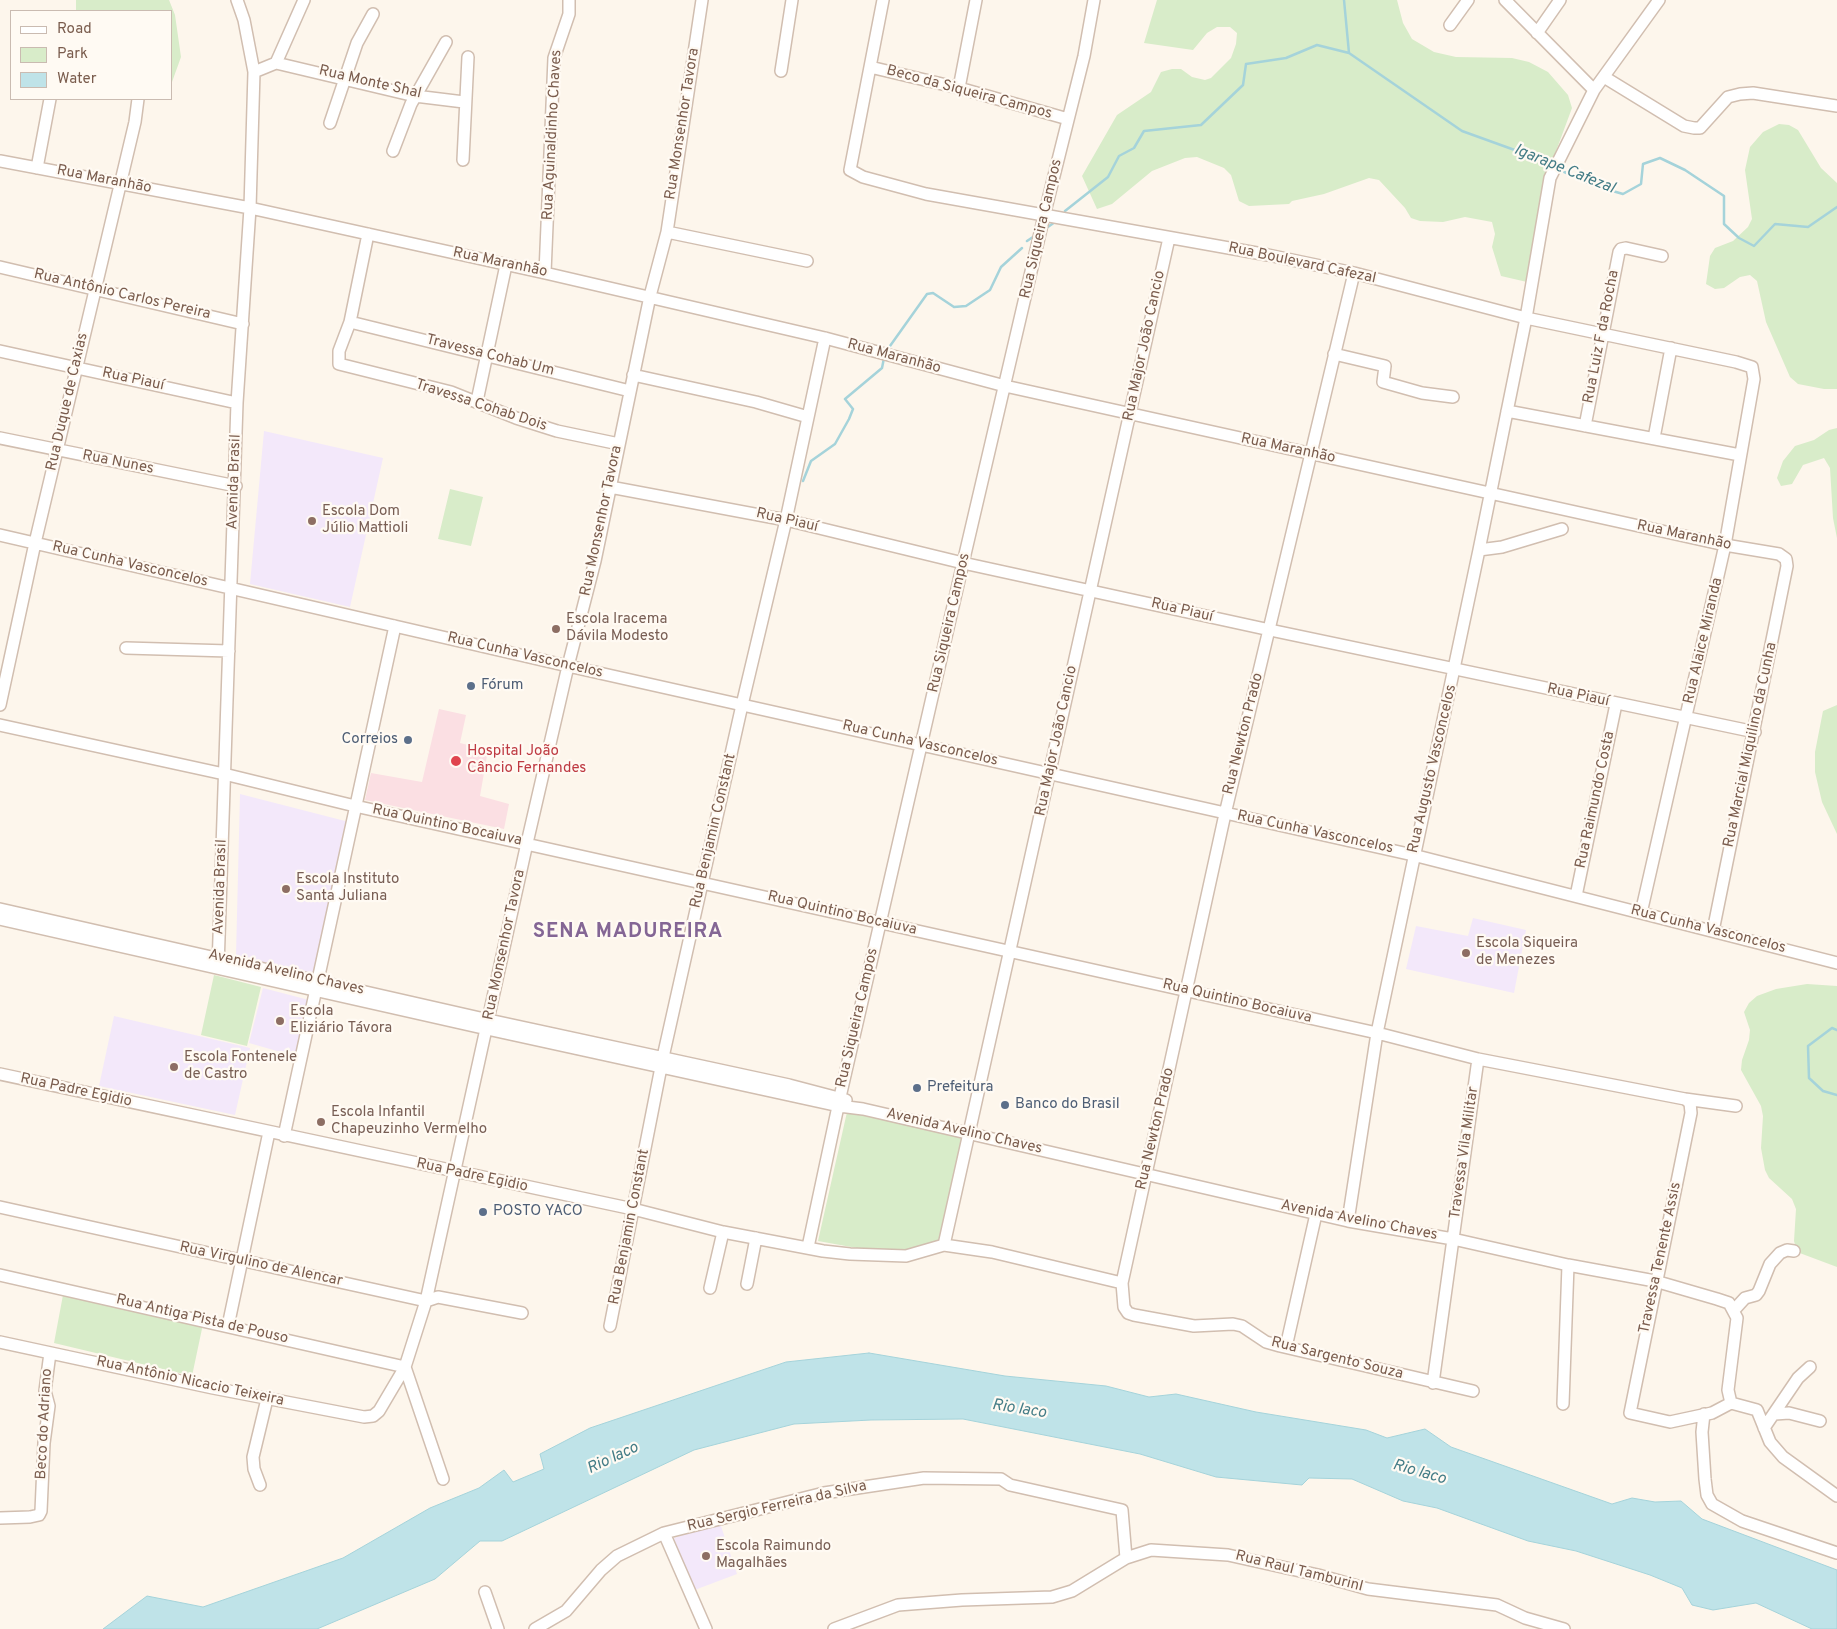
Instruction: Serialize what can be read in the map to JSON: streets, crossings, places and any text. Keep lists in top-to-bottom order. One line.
{"streets":{"street":["Rua Monte Shal","Beco da Siqueira Campos","Rua Monsenhor Tavora","Rua Aguinaldinho Chaves","Rua Maranhão","Rua Siqueira Campos","Rua Boulevard Cafezal","Rua Antônio Carlos Pereira","Rua Luiz F da Rocha","Rua Major João Cancio","Travessa Cohab Um","Rua Piauí","Rua Duque de Caxias","Travessa Cohab Dois","Rua Nunes","Avenida Brasil","Rua Cunha Vasconcelos","Rua Alaice Miranda","Rua Newton Prado","Rua Marcial Miquilino da Cunha","Rua Augusto Vasconcelos","Rua Raimundo Costa","Rua Quintino Bocaiuva","Rua Benjamin Constant","Avenida Avelino Chaves","Rua Padre Egidio","Travessa Vila Militar","Travessa Tenente Assis","Rua Virgulino de Alencar","Rua Antiga Pista de Pouso","Rua Sargento Souza","Rua Antônio Nicacio Teixeira","Beco do Adriano","Rua Sergio Ferreira da Silva","Rua Raul Tamburinl"]},"crossings":[["Beco da Siqueira Campos","Rua Siqueira Campos"],["Beco da Siqueira Campos","Rua Boulevard Cafezal"],["Rua Monsenhor Tavora","Rua Maranhão"],["Rua Monsenhor Tavora","Travessa Cohab Um"],["Rua Monsenhor Tavora","Rua Piauí"],["Rua Monsenhor Tavora","Travessa Cohab Dois"],["Rua Monsenhor Tavora","Rua Cunha Vasconcelos"],["Rua Monsenhor Tavora","Rua Quintino Bocaiuva"],["Rua Monsenhor Tavora","Avenida Avelino Chaves"],["Rua Monsenhor Tavora","Rua Padre Egidio"],["Rua Monsenhor Tavora","Rua Virgulino de Alencar"],["Rua Monsenhor Tavora","Rua Antiga Pista de Pouso"],["Rua Monsenhor Tavora","Rua Antônio Nicacio Teixeira"],["Rua Aguinaldinho Chaves","Rua Maranhão"],["Rua Maranhão","Rua Siqueira Campos"],["Rua Maranhão","Rua Major João Cancio"],["Rua Maranhão","Rua Duque de Caxias"],["Rua Maranhão","Avenida Brasil"],["Rua Maranhão","Rua Alaice Miranda"],["Rua Maranhão","Rua Newton Prado"],["Rua Maranhão","Rua Marcial Miquilino da Cunha"],["Rua Maranhão","Rua Augusto Vasconcelos"],["Rua Maranhão","Rua Benjamin Constant"],["Rua Siqueira Campos","Rua Boulevard Cafezal"],["Rua Siqueira Campos","Rua Piauí"],["Rua Siqueira Campos","Rua Cunha Vasconcelos"],["Rua Siqueira Campos","Rua Quintino Bocaiuva"],["Rua Siqueira Campos","Avenida Avelino Chaves"],["Rua Siqueira Campos","Rua Padre Egidio"],["Rua Boulevard Cafezal","Rua Luiz F da Rocha"],["Rua Boulevard Cafezal","Rua Major João Cancio"],["Rua Boulevard Cafezal","Rua Alaice Miranda"],["Rua Boulevard Cafezal","Rua Newton Prado"],["Rua Boulevard Cafezal","Rua Augusto Vasconcelos"],["Rua Antônio Carlos Pereira","Rua Duque de Caxias"],["Rua Antônio Carlos Pereira","Avenida Brasil"],["Rua Major João Cancio","Rua Piauí"],["Rua Major João Cancio","Rua Cunha Vasconcelos"],["Rua Major João Cancio","Rua Quintino Bocaiuva"],["Rua Major João Cancio","Avenida Avelino Chaves"],["Rua Major João Cancio","Rua Padre Egidio"],["Travessa Cohab Um","Travessa Cohab Dois"],["Rua Piauí","Rua Duque de Caxias"],["Rua Piauí","Avenida Brasil"],["Rua Piauí","Rua Alaice Miranda"],["Rua Piauí","Rua Newton Prado"],["Rua Piauí","Rua Marcial Miquilino da Cunha"],["Rua Piauí","Rua Augusto Vasconcelos"],["Rua Piauí","Rua Raimundo Costa"],["Rua Piauí","Rua Benjamin Constant"],["Rua Duque de Caxias","Rua Nunes"],["Rua Duque de Caxias","Rua Cunha Vasconcelos"],["Rua Nunes","Avenida Brasil"],["Avenida Brasil","Rua Cunha Vasconcelos"],["Avenida Brasil","Rua Quintino Bocaiuva"],["Avenida Brasil","Avenida Avelino Chaves"],["Rua Cunha Vasconcelos","Rua Alaice Miranda"],["Rua Cunha Vasconcelos","Rua Newton Prado"],["Rua Cunha Vasconcelos","Rua Marcial Miquilino da Cunha"],["Rua Cunha Vasconcelos","Rua Augusto Vasconcelos"],["Rua Cunha Vasconcelos","Rua Raimundo Costa"],["Rua Cunha Vasconcelos","Rua Benjamin Constant"],["Rua Newton Prado","Rua Quintino Bocaiuva"],["Rua Newton Prado","Avenida Avelino Chaves"],["Rua Newton Prado","Rua Sargento Souza"],["Rua Augusto Vasconcelos","Rua Quintino Bocaiuva"],["Rua Augusto Vasconcelos","Avenida Avelino Chaves"],["Rua Quintino Bocaiuva","Rua Benjamin Constant"],["Rua Quintino Bocaiuva","Travessa Vila Militar"],["Rua Quintino Bocaiuva","Travessa Tenente Assis"],["Rua Benjamin Constant","Avenida Avelino Chaves"],["Rua Benjamin Constant","Rua Padre Egidio"],["Avenida Avelino Chaves","Travessa Vila Militar"],["Avenida Avelino Chaves","Travessa Tenente Assis"],["Travessa Vila Militar","Rua Sargento Souza"],["Rua Antônio Nicacio Teixeira","Beco do Adriano"],["Rua Sergio Ferreira da Silva","Rua Raul Tamburinl"]],"districts":["SENA MADUREIRA"],"water":["Igarape Cafezal","Rio Iaco"],"places":["Escola Dom Júlio Mattioli","Escola Iracema Dávila Modesto","Fórum","Correios","Hospital João Câncio Fernandes","Escola Instituto Santa Juliana","Escola Siqueira de Menezes","Escola Eliziário Távora","Escola Fontenele de Castro","Prefeitura","Banco do Brasil","Escola Infantil Chapeuzinho Vermelho","POSTO YACO","Escola Raimundo Magalhães"],"legend":["Road","Park","Water"]}
